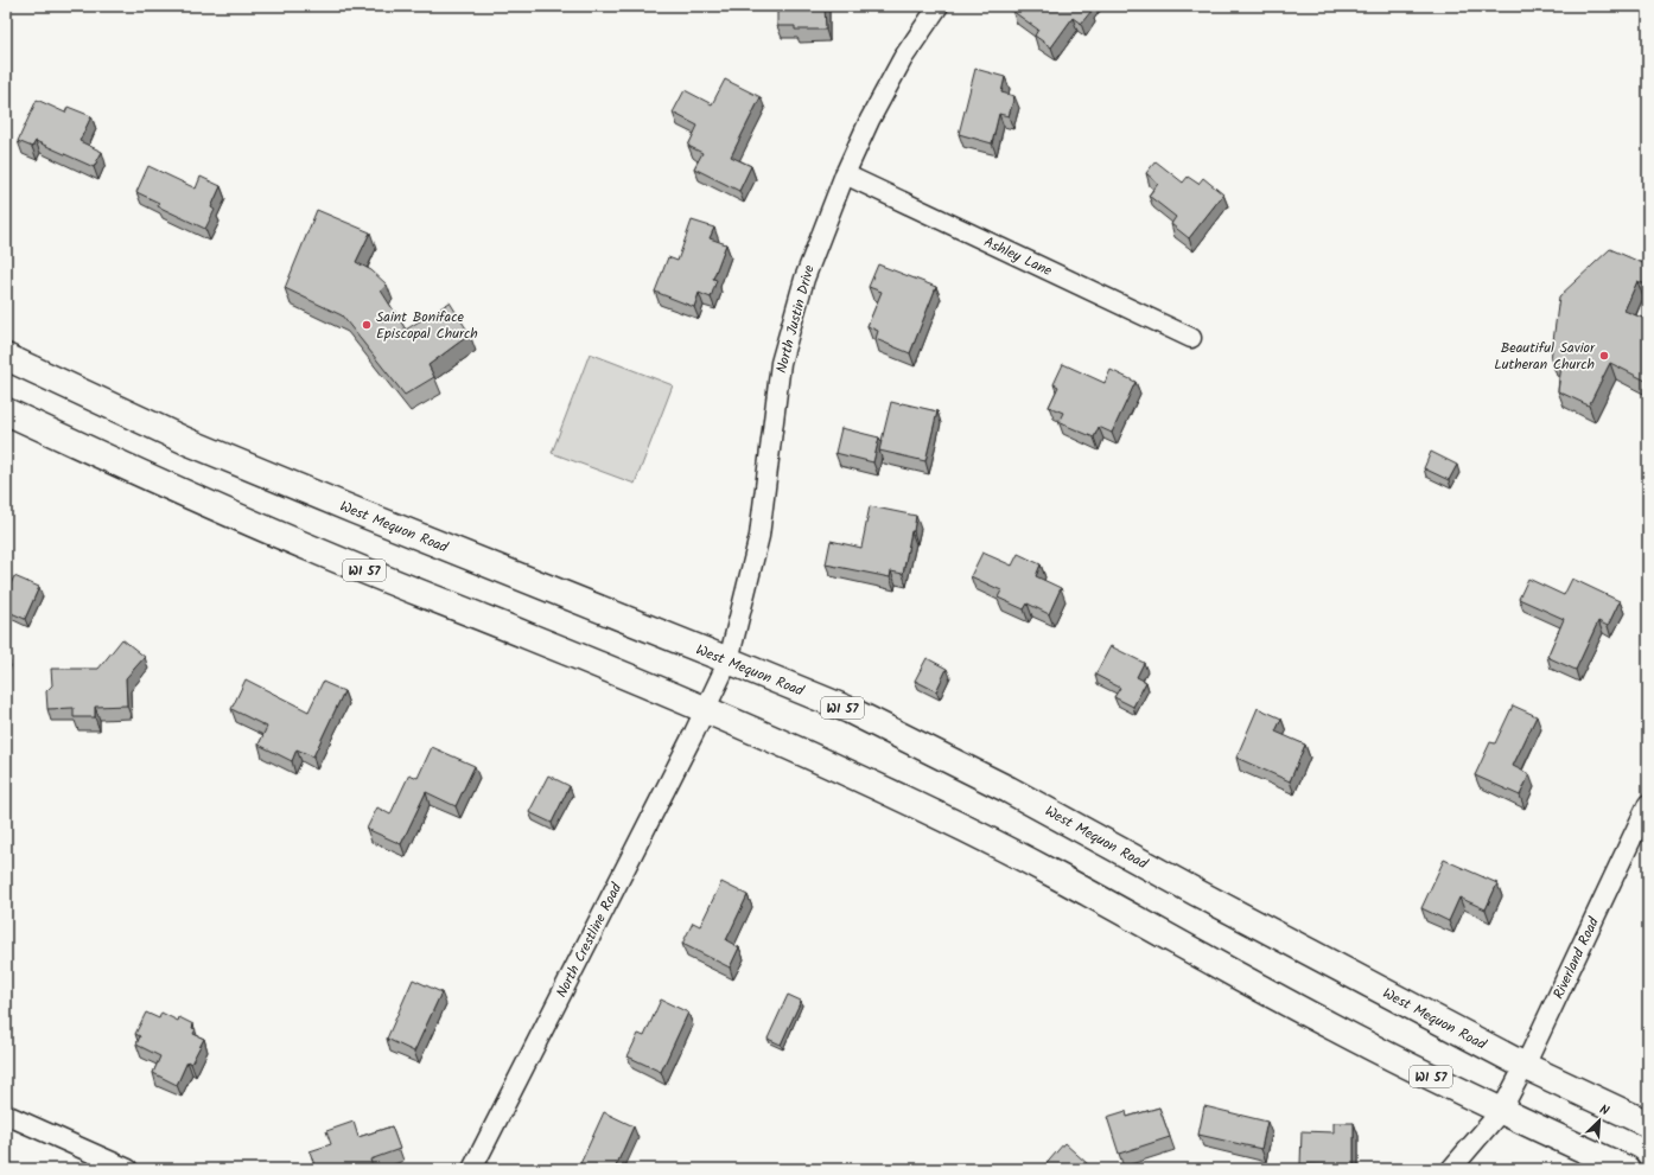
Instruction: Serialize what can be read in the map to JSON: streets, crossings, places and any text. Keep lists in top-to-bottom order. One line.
{"streets":{"main road":["West Mequon Road","WI 57"],"street":["Ashley Lane","North Justin Drive","North Crestline Road","Riverland Road"]},"crossings":[["Ashley Lane","North Justin Drive"],["North Justin Drive","West Mequon Road"],["North Justin Drive","WI 57"],["North Justin Drive","North Crestline Road"],["West Mequon Road","Riverland Road"],["WI 57","North Crestline Road"],["WI 57","Riverland Road"]],"places":["Saint Boniface Episcopal Church","Beautiful Savior Lutheran Church"],"north":"top right"}
